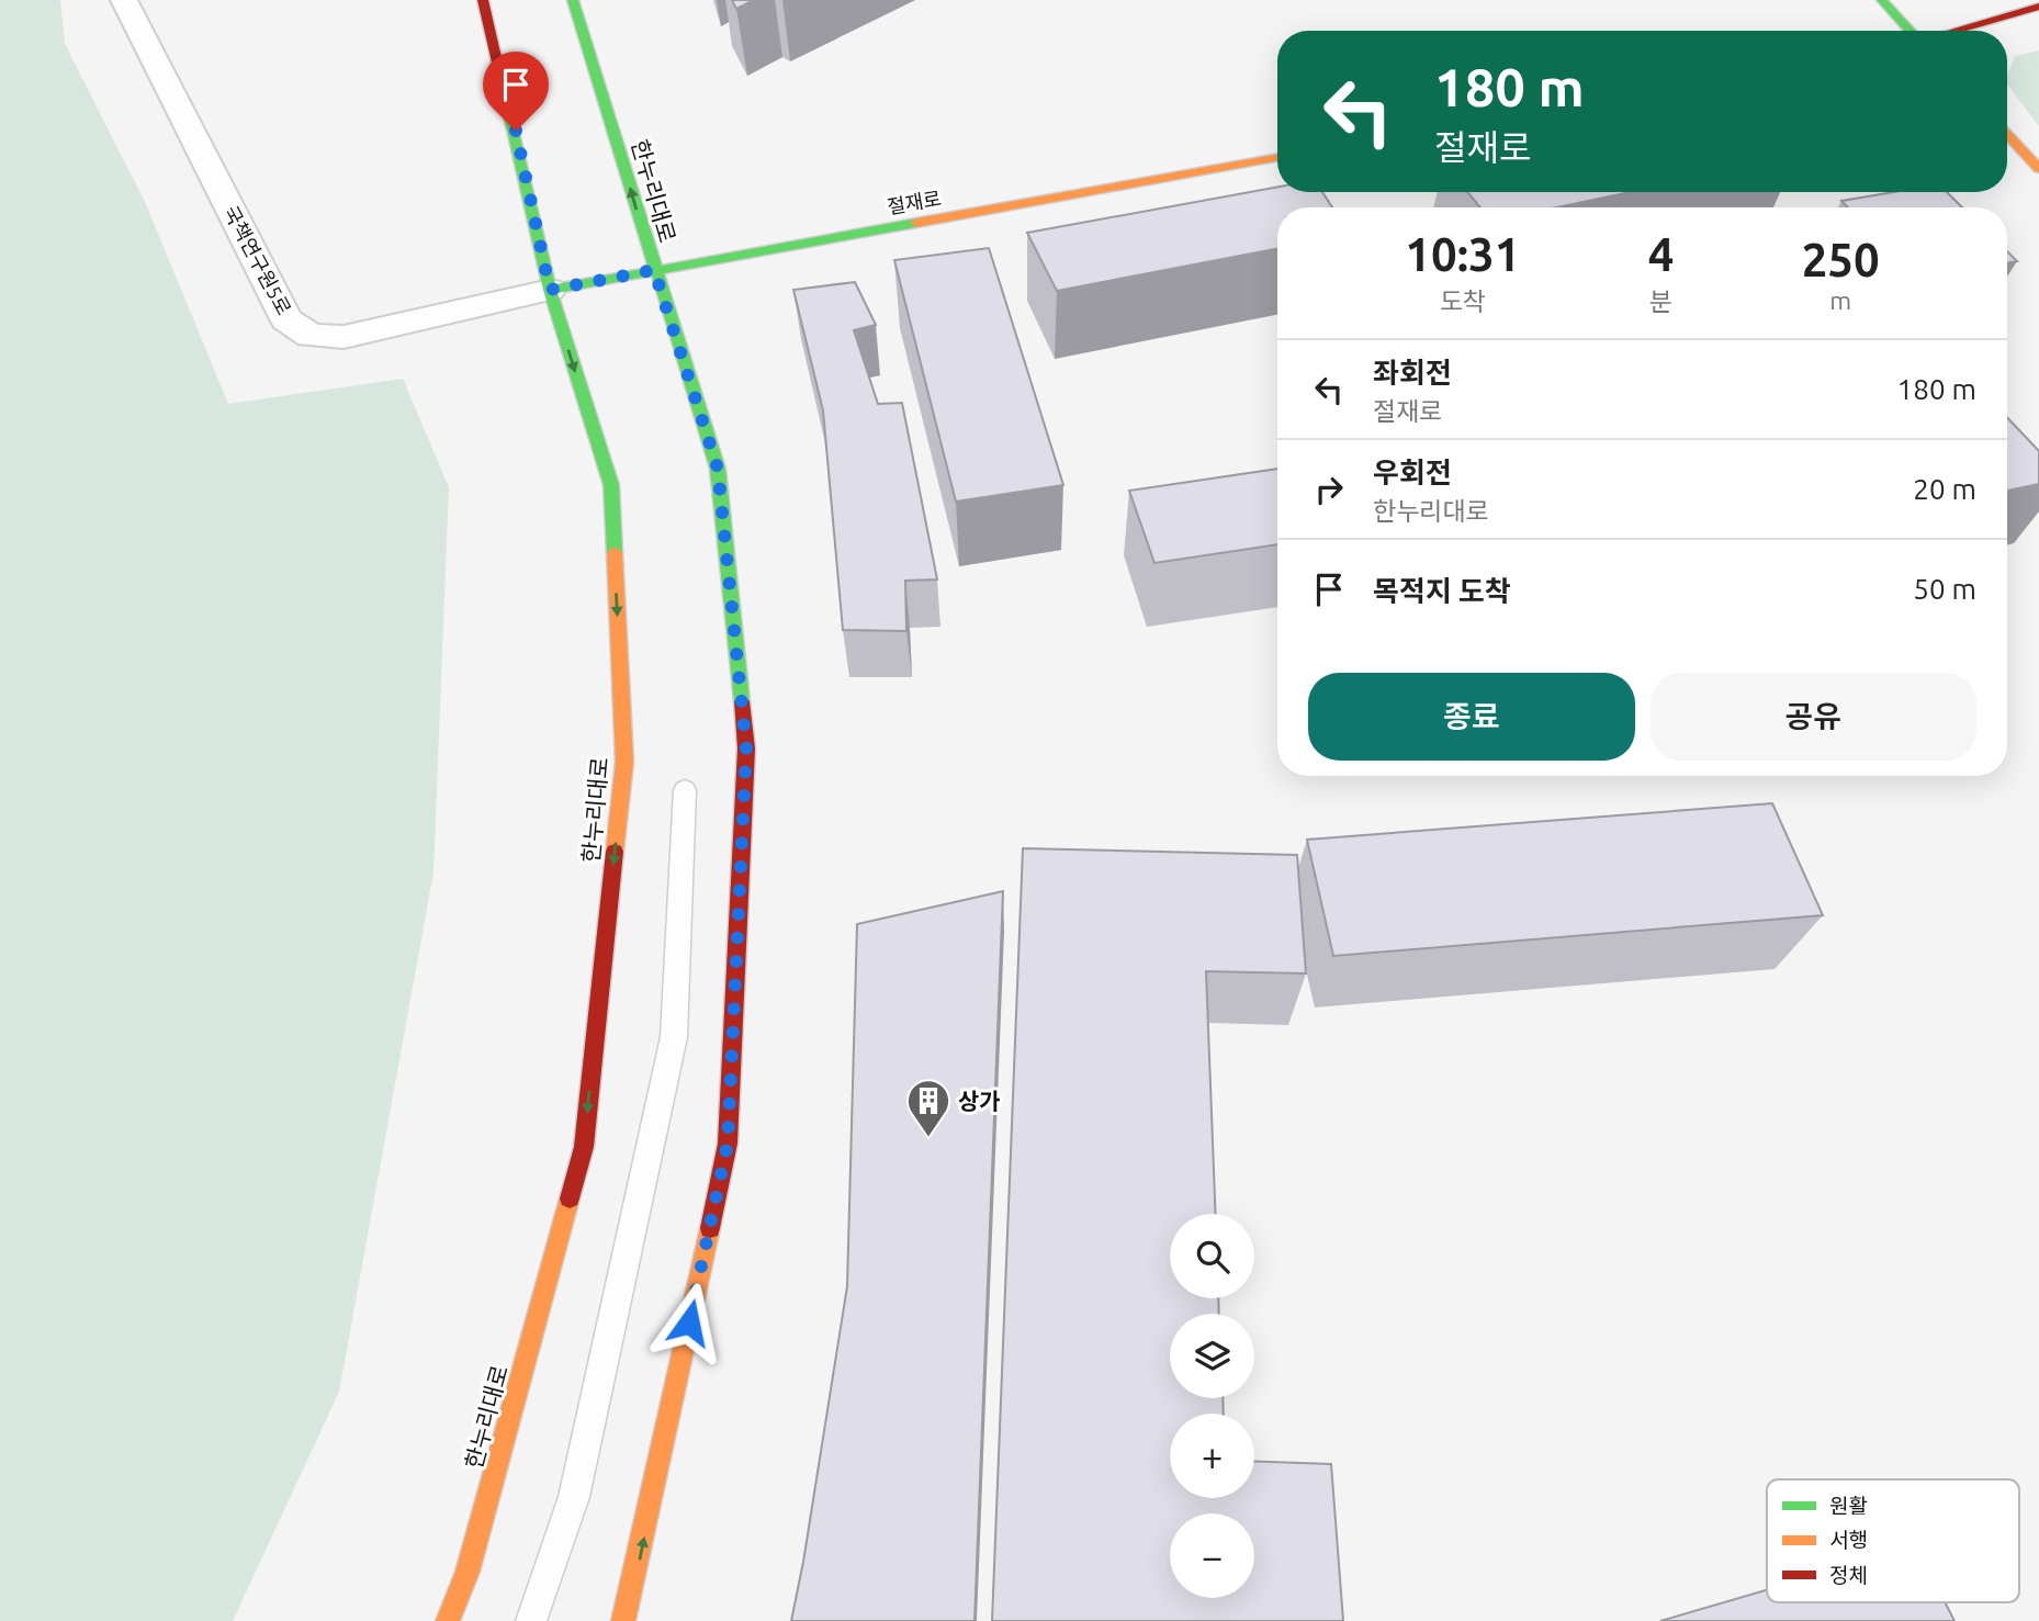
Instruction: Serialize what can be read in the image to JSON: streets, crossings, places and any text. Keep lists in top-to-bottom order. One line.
{"streets":{"street":["한누리대로","절재로","국책연구원5로"]},"crossings":[["한누리대로","절재로"],["한누리대로","국책연구원5로"],["절재로","국책연구원5로"]],"places":{"building":["상가"]},"legend":["원활","서행","정체"],"page":{"turn":["180 m","절재로"],"eta":["10:31","도착","4","분","250","m"],"list":[{"name":"좌회전","note":"절재로","value":"180 m"},{"name":"우회전","note":"한누리대로","value":"20 m"},{"name":"목적지 도착","value":"50 m"}],"buttons":["종료","공유"],"map_buttons":["+","−"]}}
